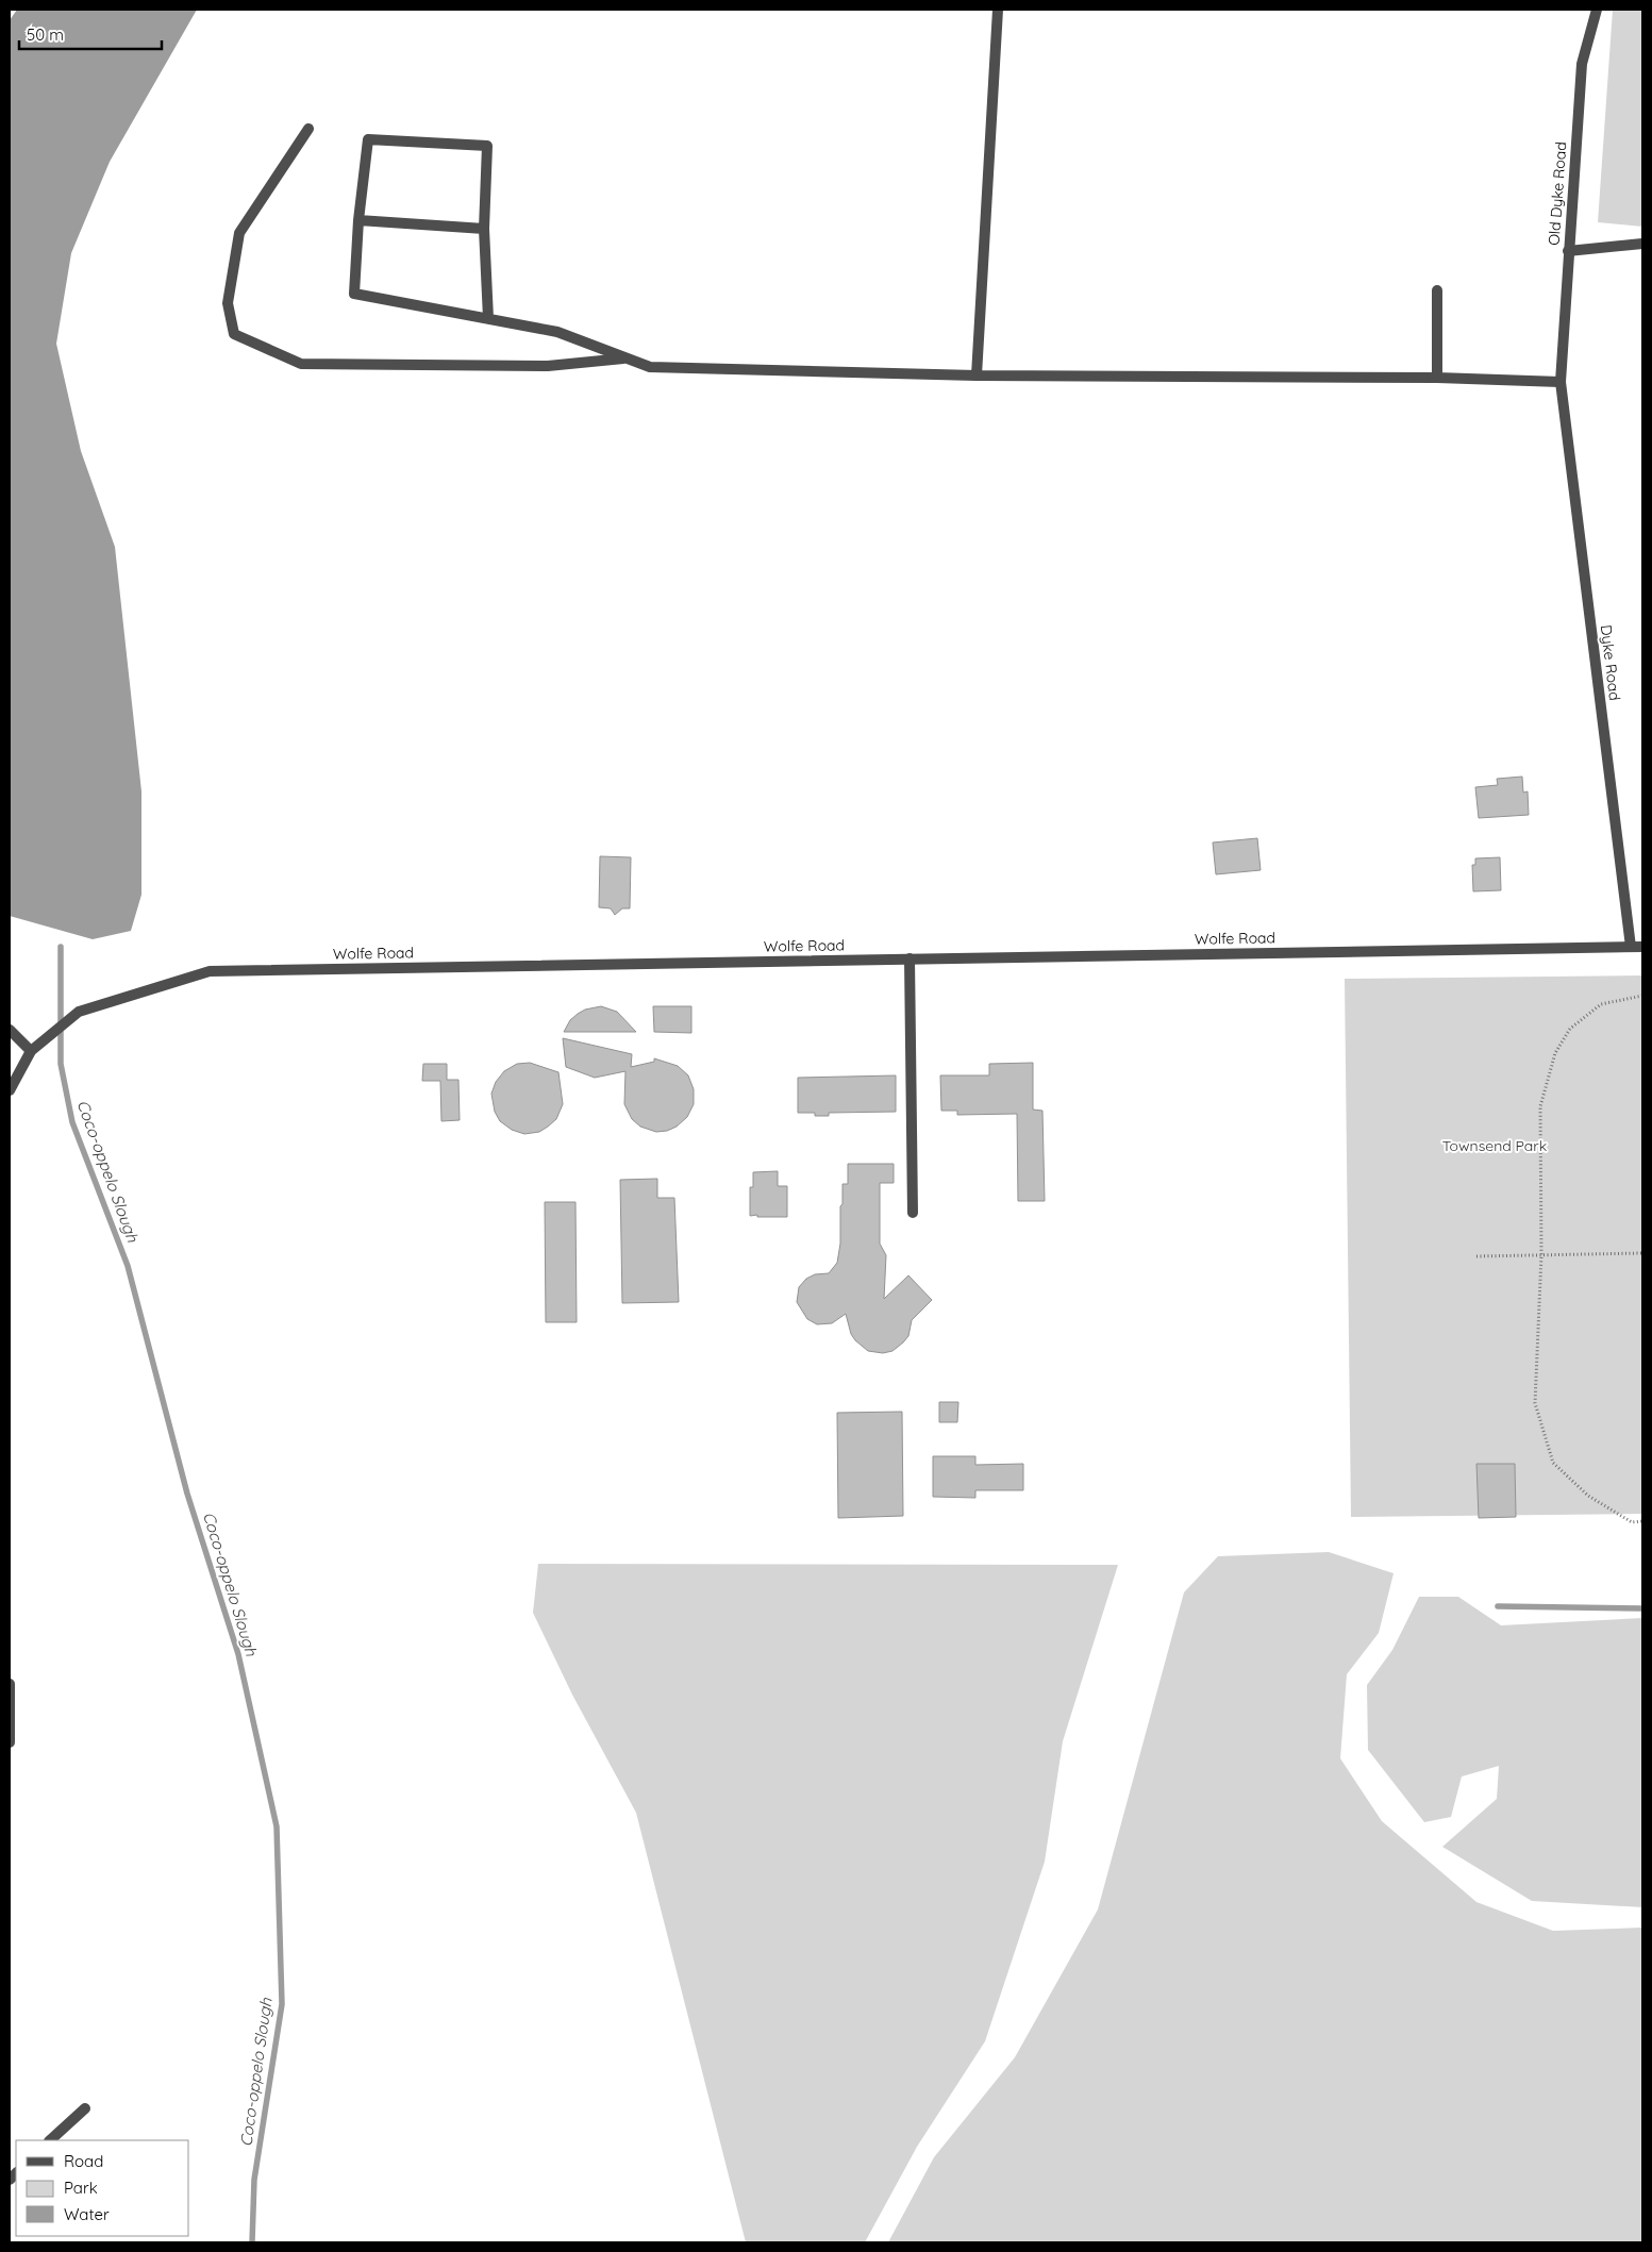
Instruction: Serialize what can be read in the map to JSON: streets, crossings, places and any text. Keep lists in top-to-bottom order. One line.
{"streets":{"street":["Old Dyke Road","Dyke Road","Wolfe Road"]},"crossings":[["Old Dyke Road","Dyke Road"],["Dyke Road","Wolfe Road"]],"water":["Coco-oppelo Slough"],"parks":["Townsend Park"],"legend":["Road","Park","Water"],"scale_bar":"50 m"}
